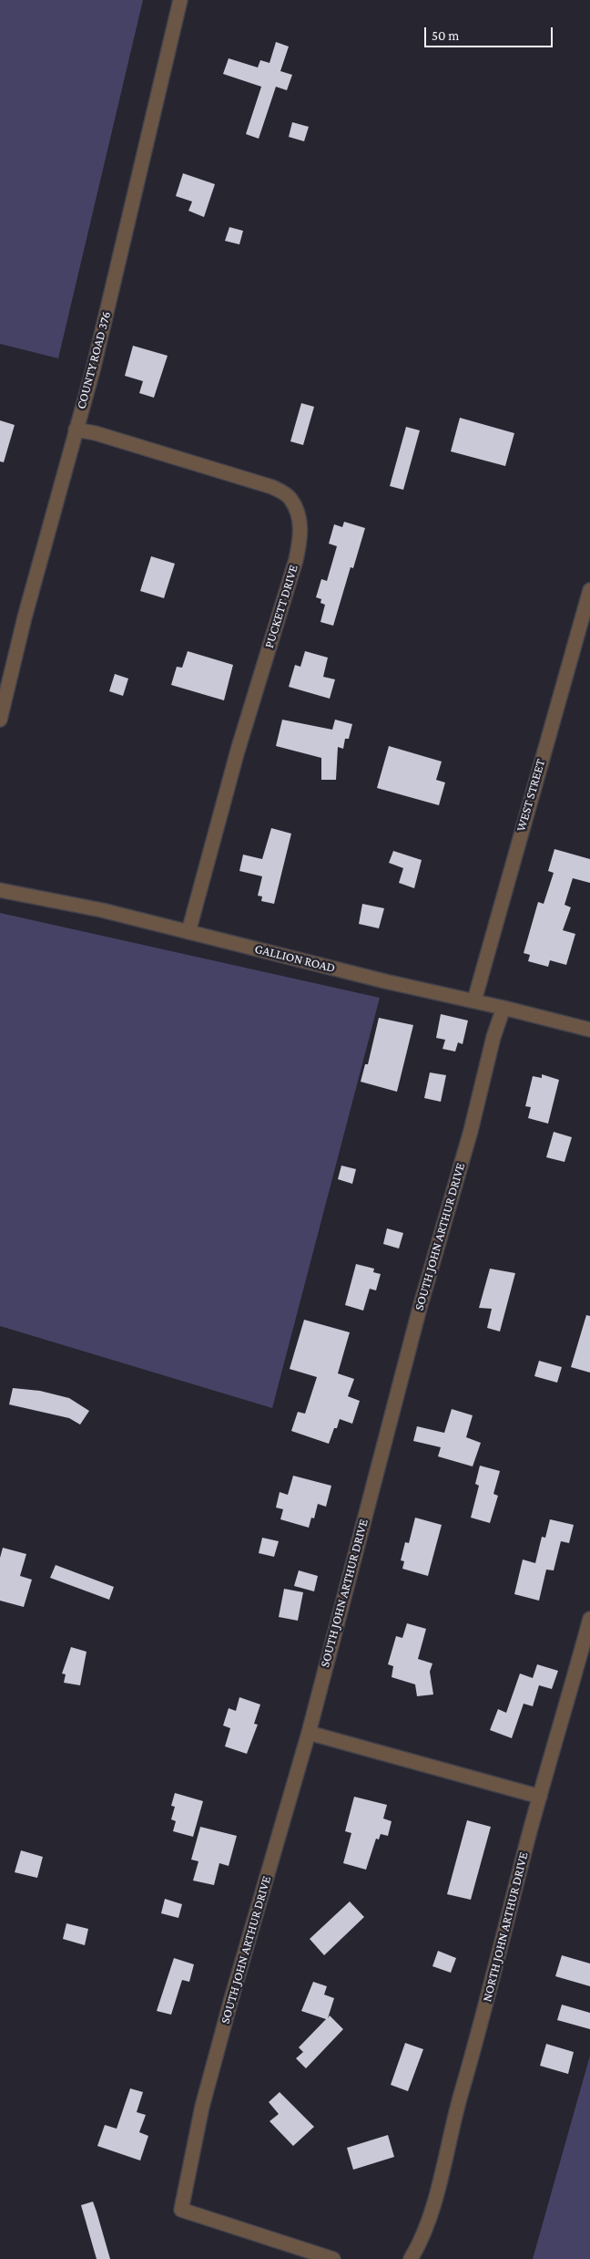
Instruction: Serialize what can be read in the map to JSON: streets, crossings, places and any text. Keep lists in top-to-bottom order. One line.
{"streets":{"street":["COUNTY ROAD 376","PUCKETT DRIVE","WEST STREET","GALLION ROAD","SOUTH JOHN ARTHUR DRIVE","NORTH JOHN ARTHUR DRIVE"]},"crossings":[["COUNTY ROAD 376","PUCKETT DRIVE"],["PUCKETT DRIVE","GALLION ROAD"],["WEST STREET","GALLION ROAD"],["GALLION ROAD","SOUTH JOHN ARTHUR DRIVE"]],"scale_bar":"50 m"}
